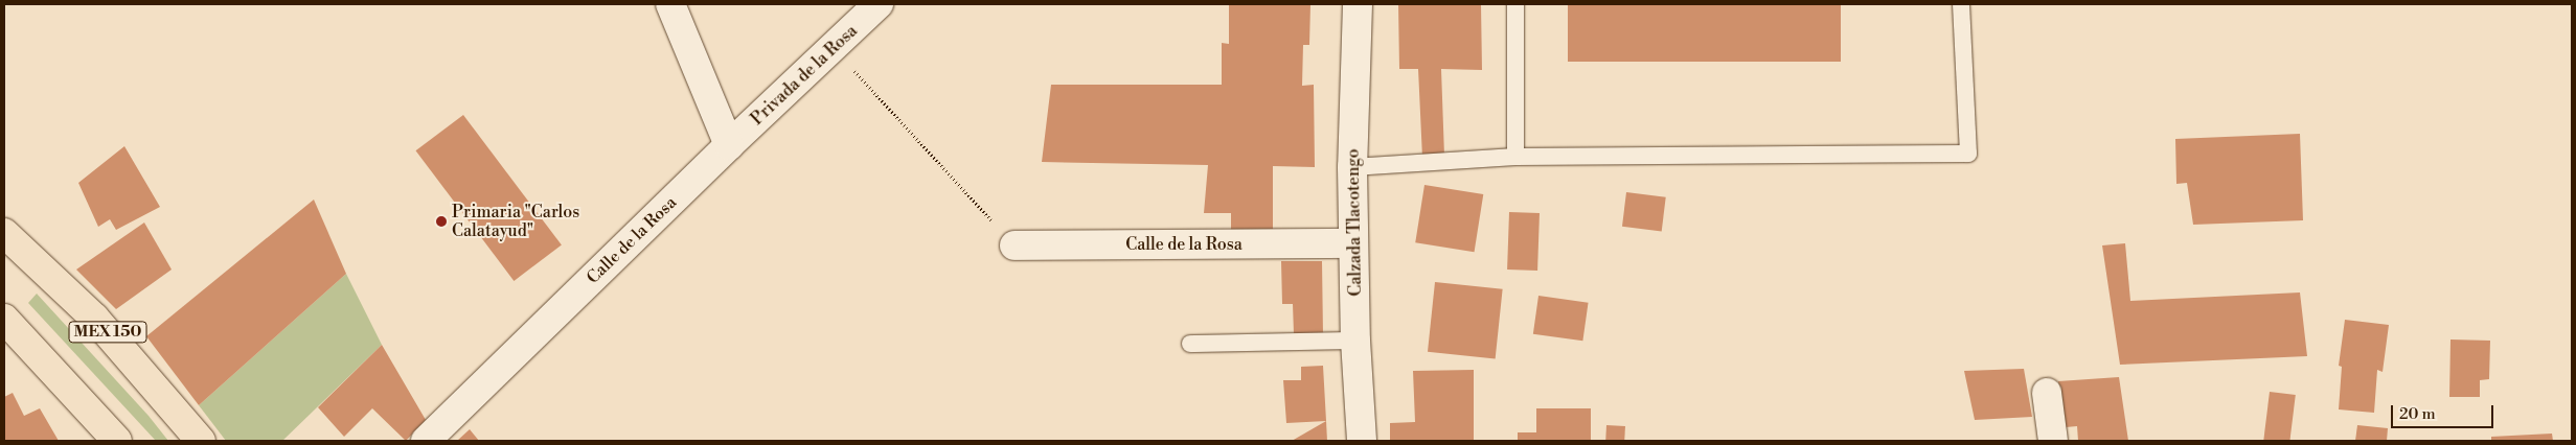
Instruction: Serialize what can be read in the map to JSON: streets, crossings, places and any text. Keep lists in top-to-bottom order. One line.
{"streets":{"main road":["MEX 150"],"street":["Privada de la Rosa","Calzada Tlacotengo","Calle de la Rosa"]},"crossings":[["Privada de la Rosa","Calle de la Rosa"],["Calzada Tlacotengo","Calle de la Rosa"]],"places":["Primaria \"Carlos Calatayud\""],"scale_bar":"20 m"}
